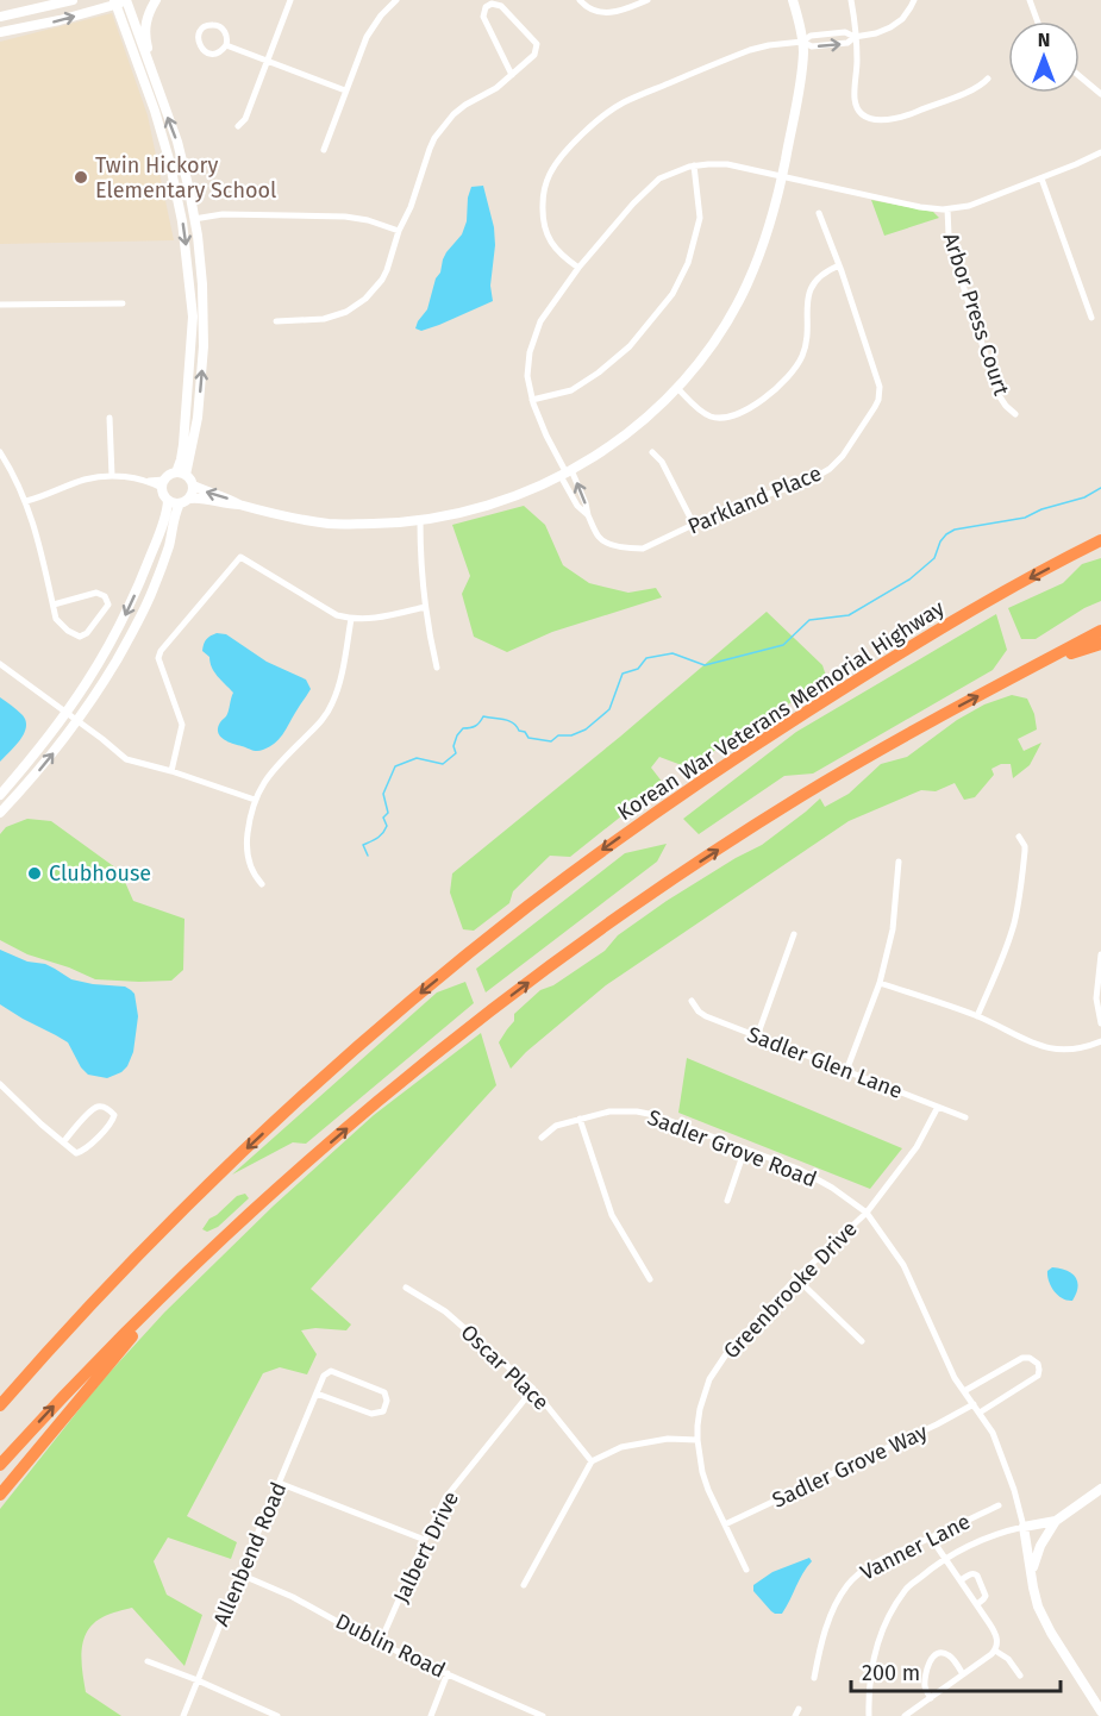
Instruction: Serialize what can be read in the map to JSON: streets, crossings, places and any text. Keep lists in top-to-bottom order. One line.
{"streets":{"highway":["Korean War Veterans Memorial Highway"],"street":["Arbor Press Court","Parkland Place","Sadler Glen Lane","Sadler Grove Road","Greenbrooke Drive","Oscar Place","Sadler Grove Way","Jalbert Drive","Vanner Lane","Allenbend Road","Dublin Road"]},"crossings":[["Sadler Glen Lane","Greenbrooke Drive"],["Sadler Grove Road","Greenbrooke Drive"],["Sadler Grove Road","Sadler Grove Way"],["Greenbrooke Drive","Sadler Grove Way"],["Oscar Place","Jalbert Drive"],["Jalbert Drive","Dublin Road"],["Allenbend Road","Dublin Road"]],"places":["Twin Hickory Elementary School","Clubhouse"],"scale_bar":"200 m","north":"top"}
